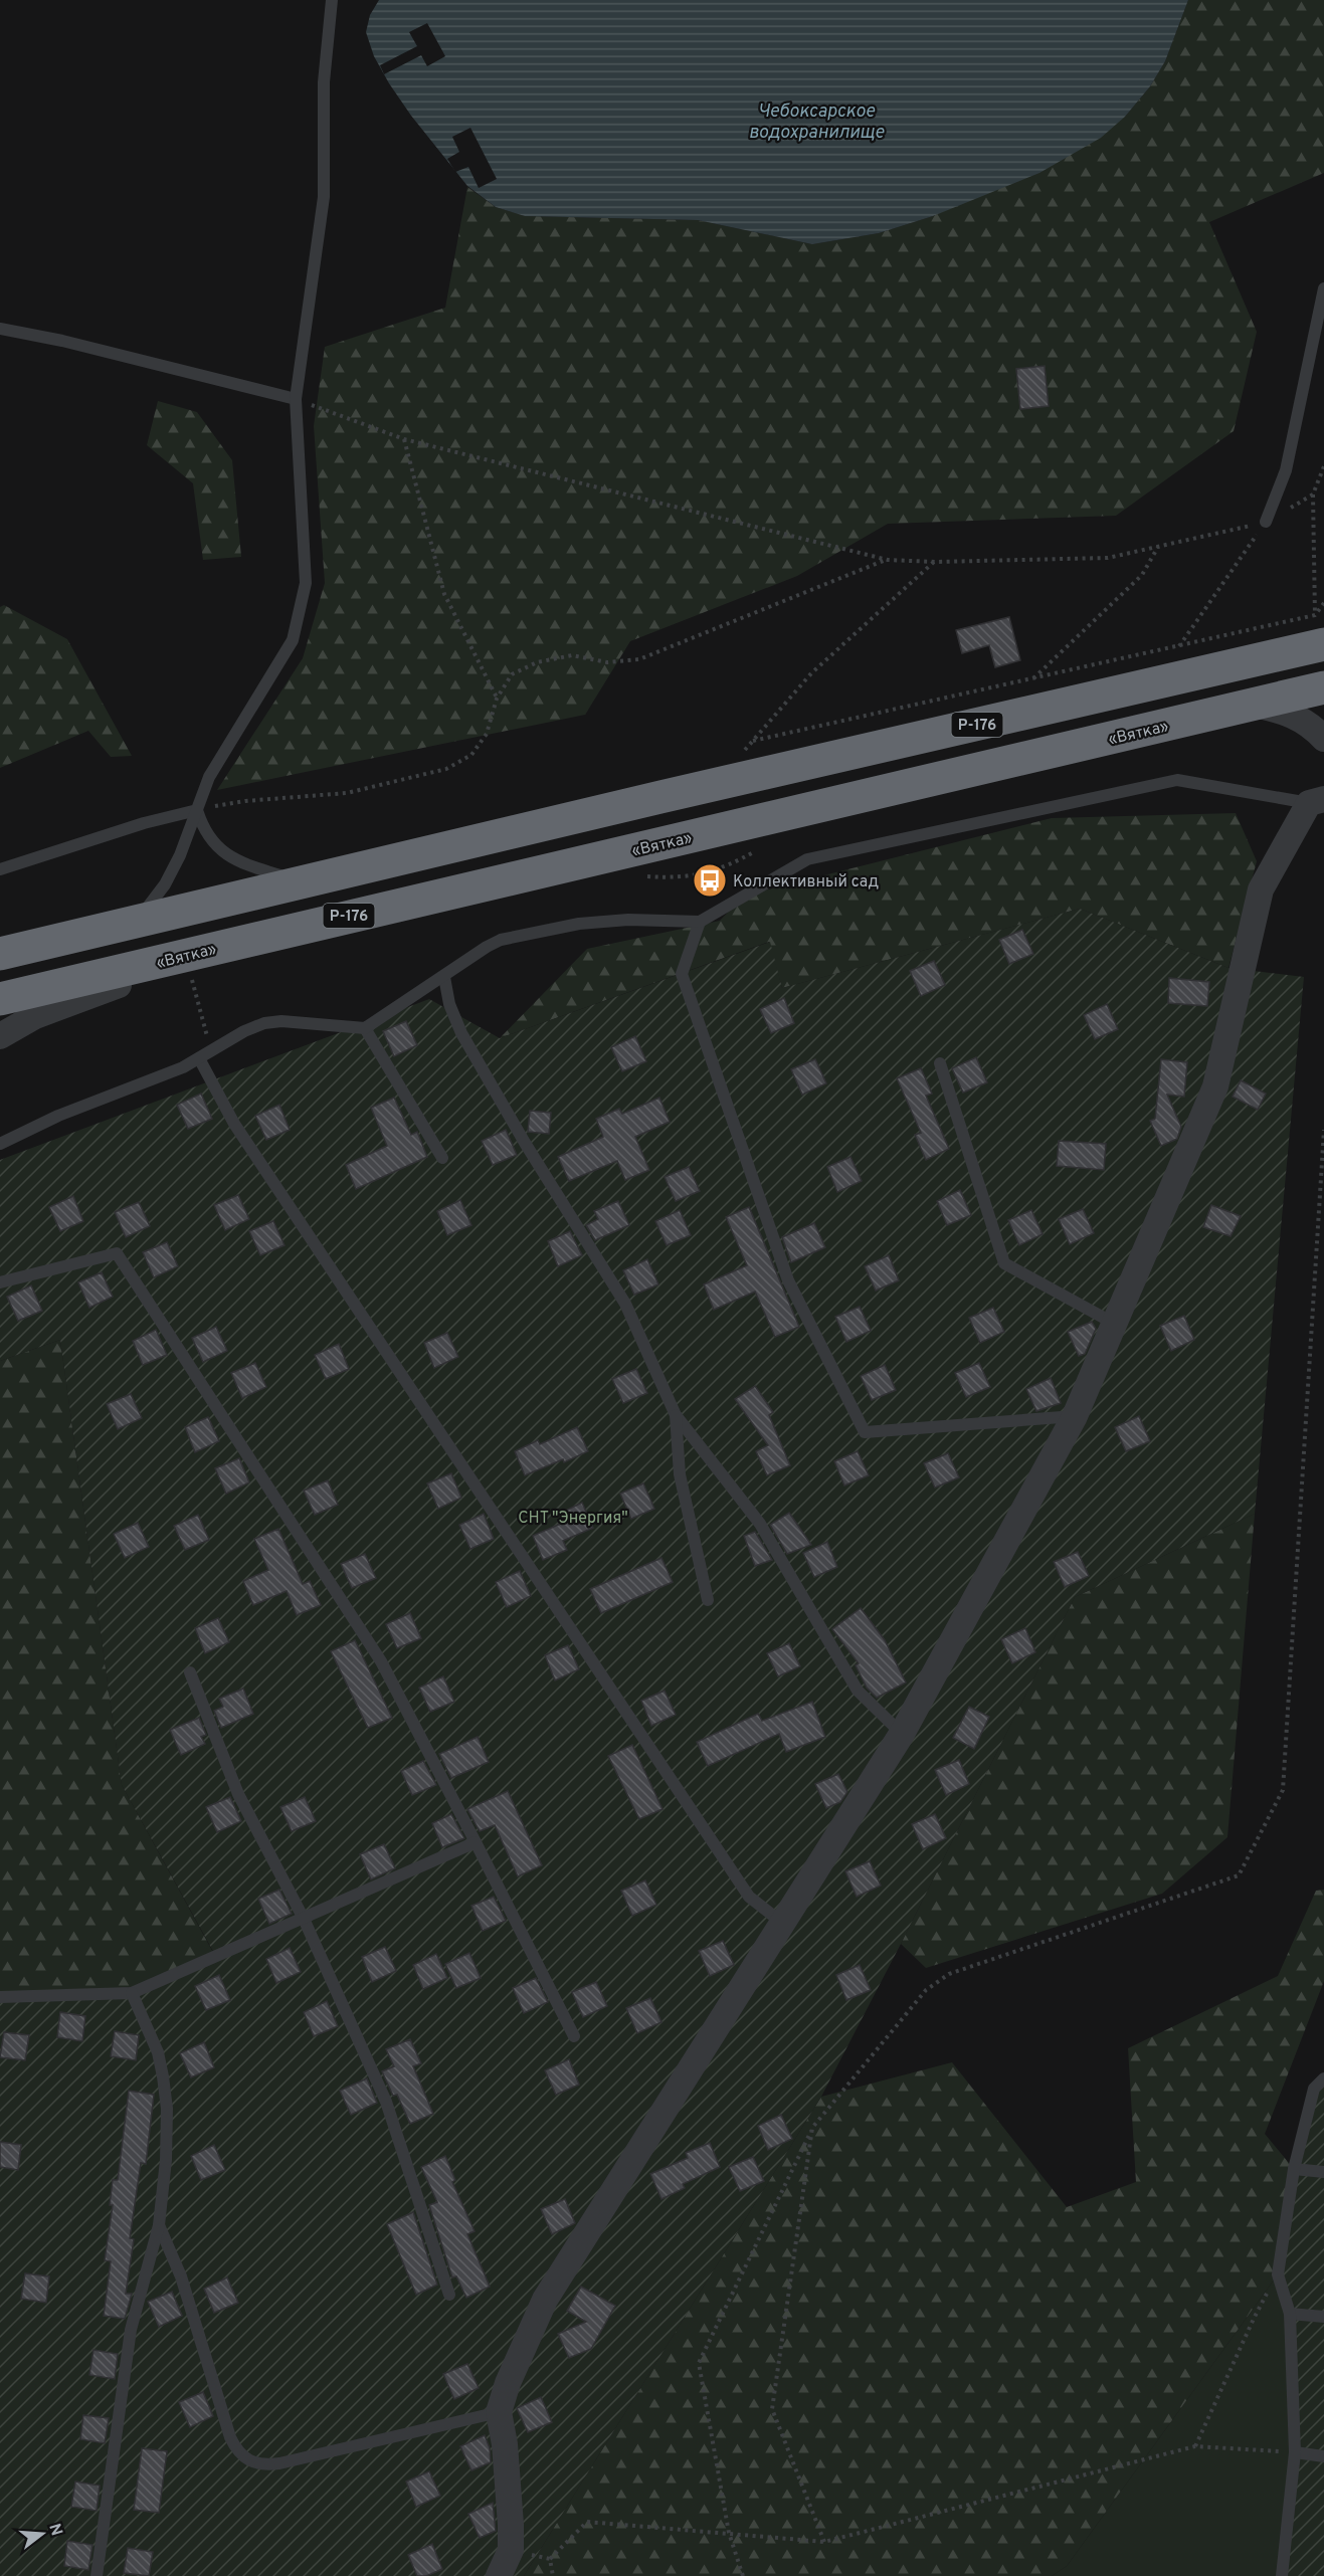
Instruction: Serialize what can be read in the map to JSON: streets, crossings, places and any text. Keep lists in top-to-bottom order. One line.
{"streets":{"highway":["Р-176","«Вятка»"]},"water":["Чебоксарское водохранилище"],"parks":["СНТ \"Энергия\""],"places":{"bus stop":["Коллективный сад"]},"north":"right"}
